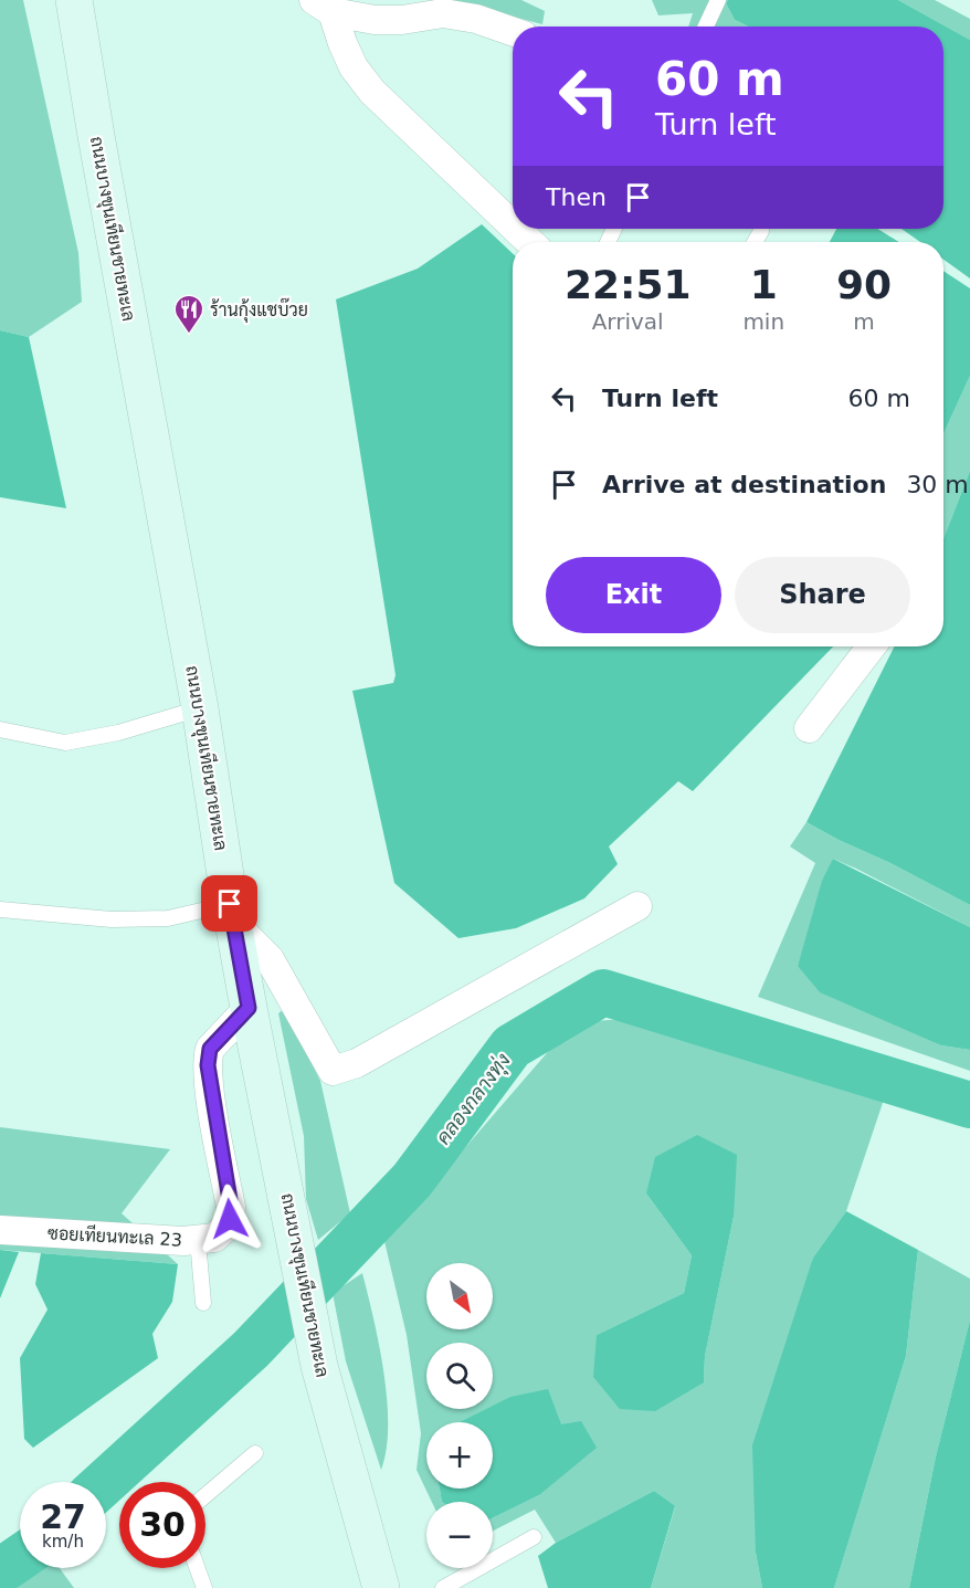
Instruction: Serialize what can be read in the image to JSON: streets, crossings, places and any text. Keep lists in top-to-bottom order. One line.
{"streets":{"main road":["ถนนบางขุนเทียนชายทะเล"],"street":["ซอยเทียนทะเล 23"]},"crossings":[["ถนนบางขุนเทียนชายทะเล","ซอยเทียนทะเล 23"]],"water":["คลองกลางทุ่ง"],"places":{"restaurant":["ร้านกุ้งแชบ๊วย"]},"north":"bottom right","page":{"turn":["60 m","Turn left"],"then":"Then","eta":["22:51","Arrival","1","min","90","m"],"list":[{"name":"Turn left","value":"60 m"},{"name":"Arrive at destination","value":"30 m"}],"buttons":["Exit","Share"],"map_buttons":["+","−"],"speed":"27 km/h","limit":"30"}}
